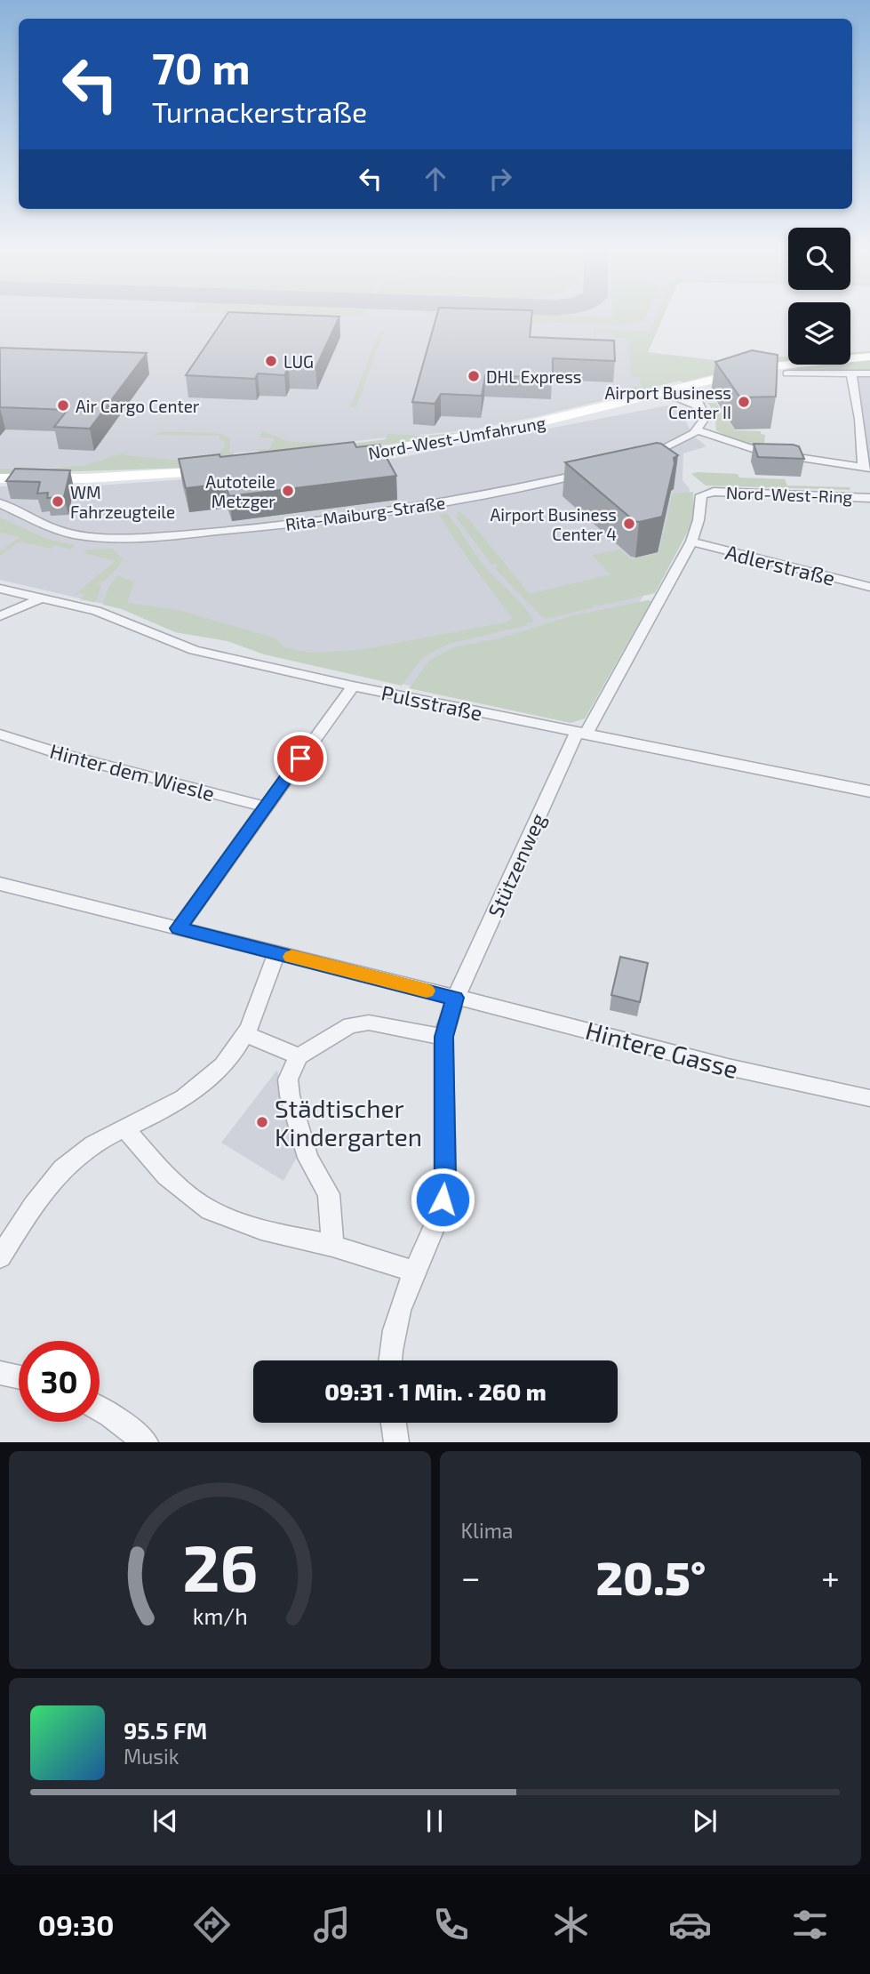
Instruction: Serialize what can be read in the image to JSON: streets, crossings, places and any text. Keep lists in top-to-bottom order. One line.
{"streets":{"main road":["Nord-West-Umfahrung"],"street":["Nord-West-Ring","Rita-Maiburg-Straße","Adlerstraße","Pulsstraße","Hinter dem Wiesle","Stützenweg","Hintere Gasse"]},"crossings":[["Nord-West-Ring","Stützenweg"],["Adlerstraße","Stützenweg"],["Pulsstraße","Stützenweg"],["Stützenweg","Hintere Gasse"]],"places":["LUG","DHL Express","Airport Business Center II","Air Cargo Center","Autoteile Metzger","WM Fahrzeugteile","Airport Business Center 4","Städtischer Kindergarten"],"page":{"turn":["70 m","Turnackerstraße"],"limit":"30","trip":"09:31 · 1 Min. · 260 m","tile":"Klima","heat":["−","20.5°","+"],"song":["95.5 FM","Musik"],"tabs":"09:30","gauge":["26","km/h"]}}
